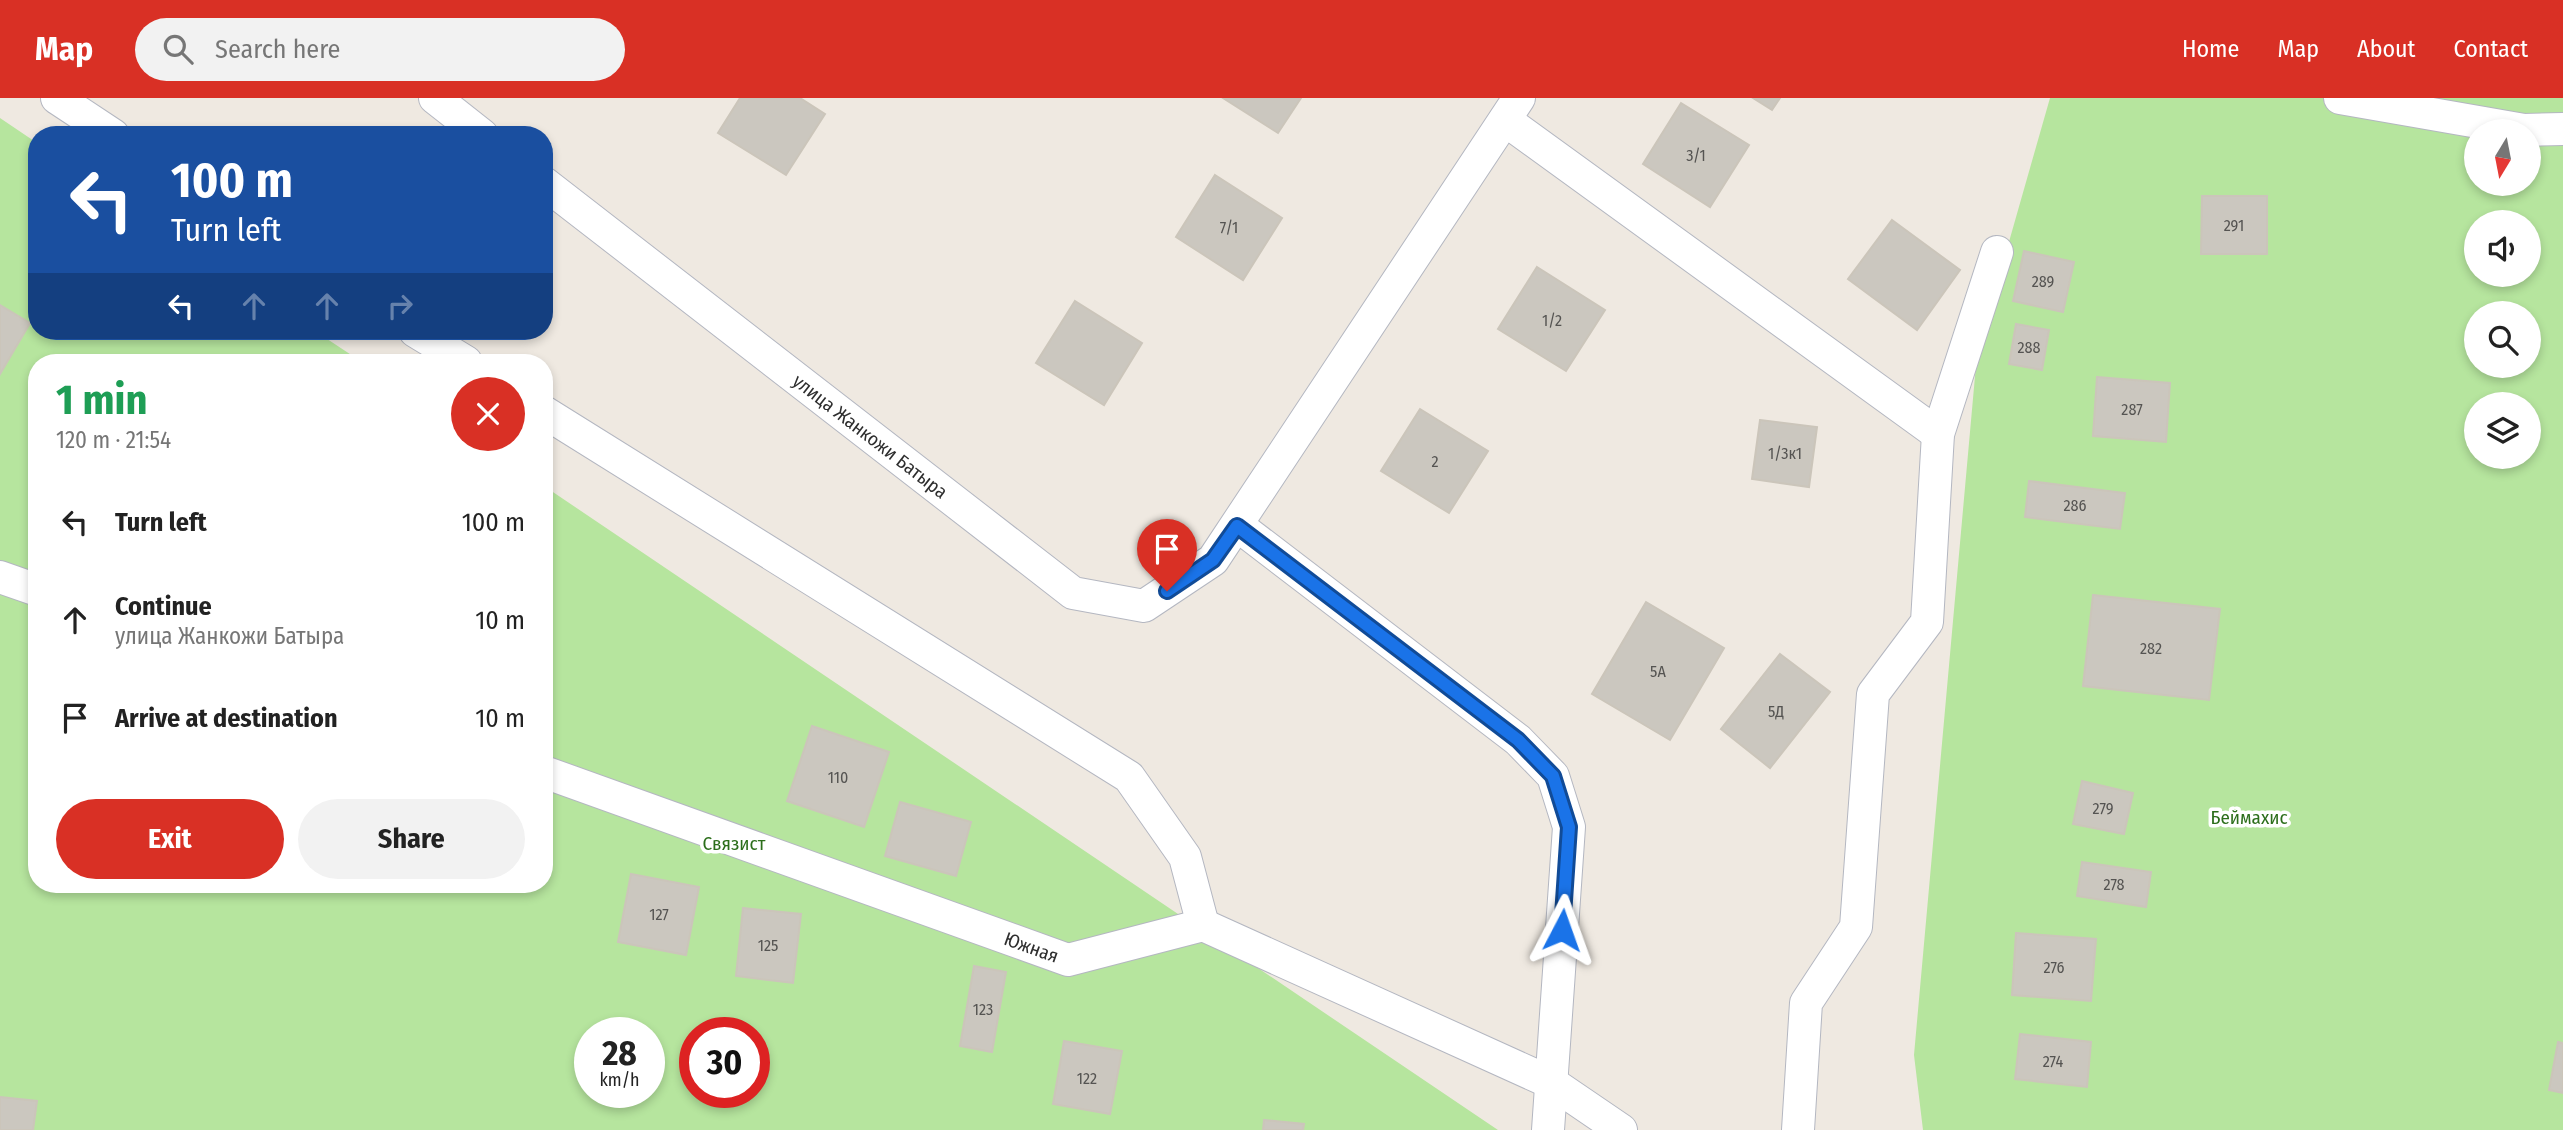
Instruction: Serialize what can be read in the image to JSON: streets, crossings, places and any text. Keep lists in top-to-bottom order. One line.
{"streets":{"street":["улица Жанкожи Батыра","Южная"]},"parks":["Беймахис","Связист"],"house_numbers":["3/1","291","7/1","289","1/2","288","287","1/3к1","2","286","282","5А","5Д","110","279","278","127","125","276","123","274","122"],"north":"bottom","page":{"header":"Map","search":"Search here","nav":["Home","Map","About","Contact"],"turn":["100 m","Turn left"],"heading":["1 min","120 m · 21:54"],"list":[{"name":"Turn left","value":"100 m"},{"name":"Continue","note":"улица Жанкожи Батыра","value":"10 m"},{"name":"Arrive at destination","value":"10 m"}],"buttons":["Exit","Share"],"speed":"28 km/h","limit":"30"}}
